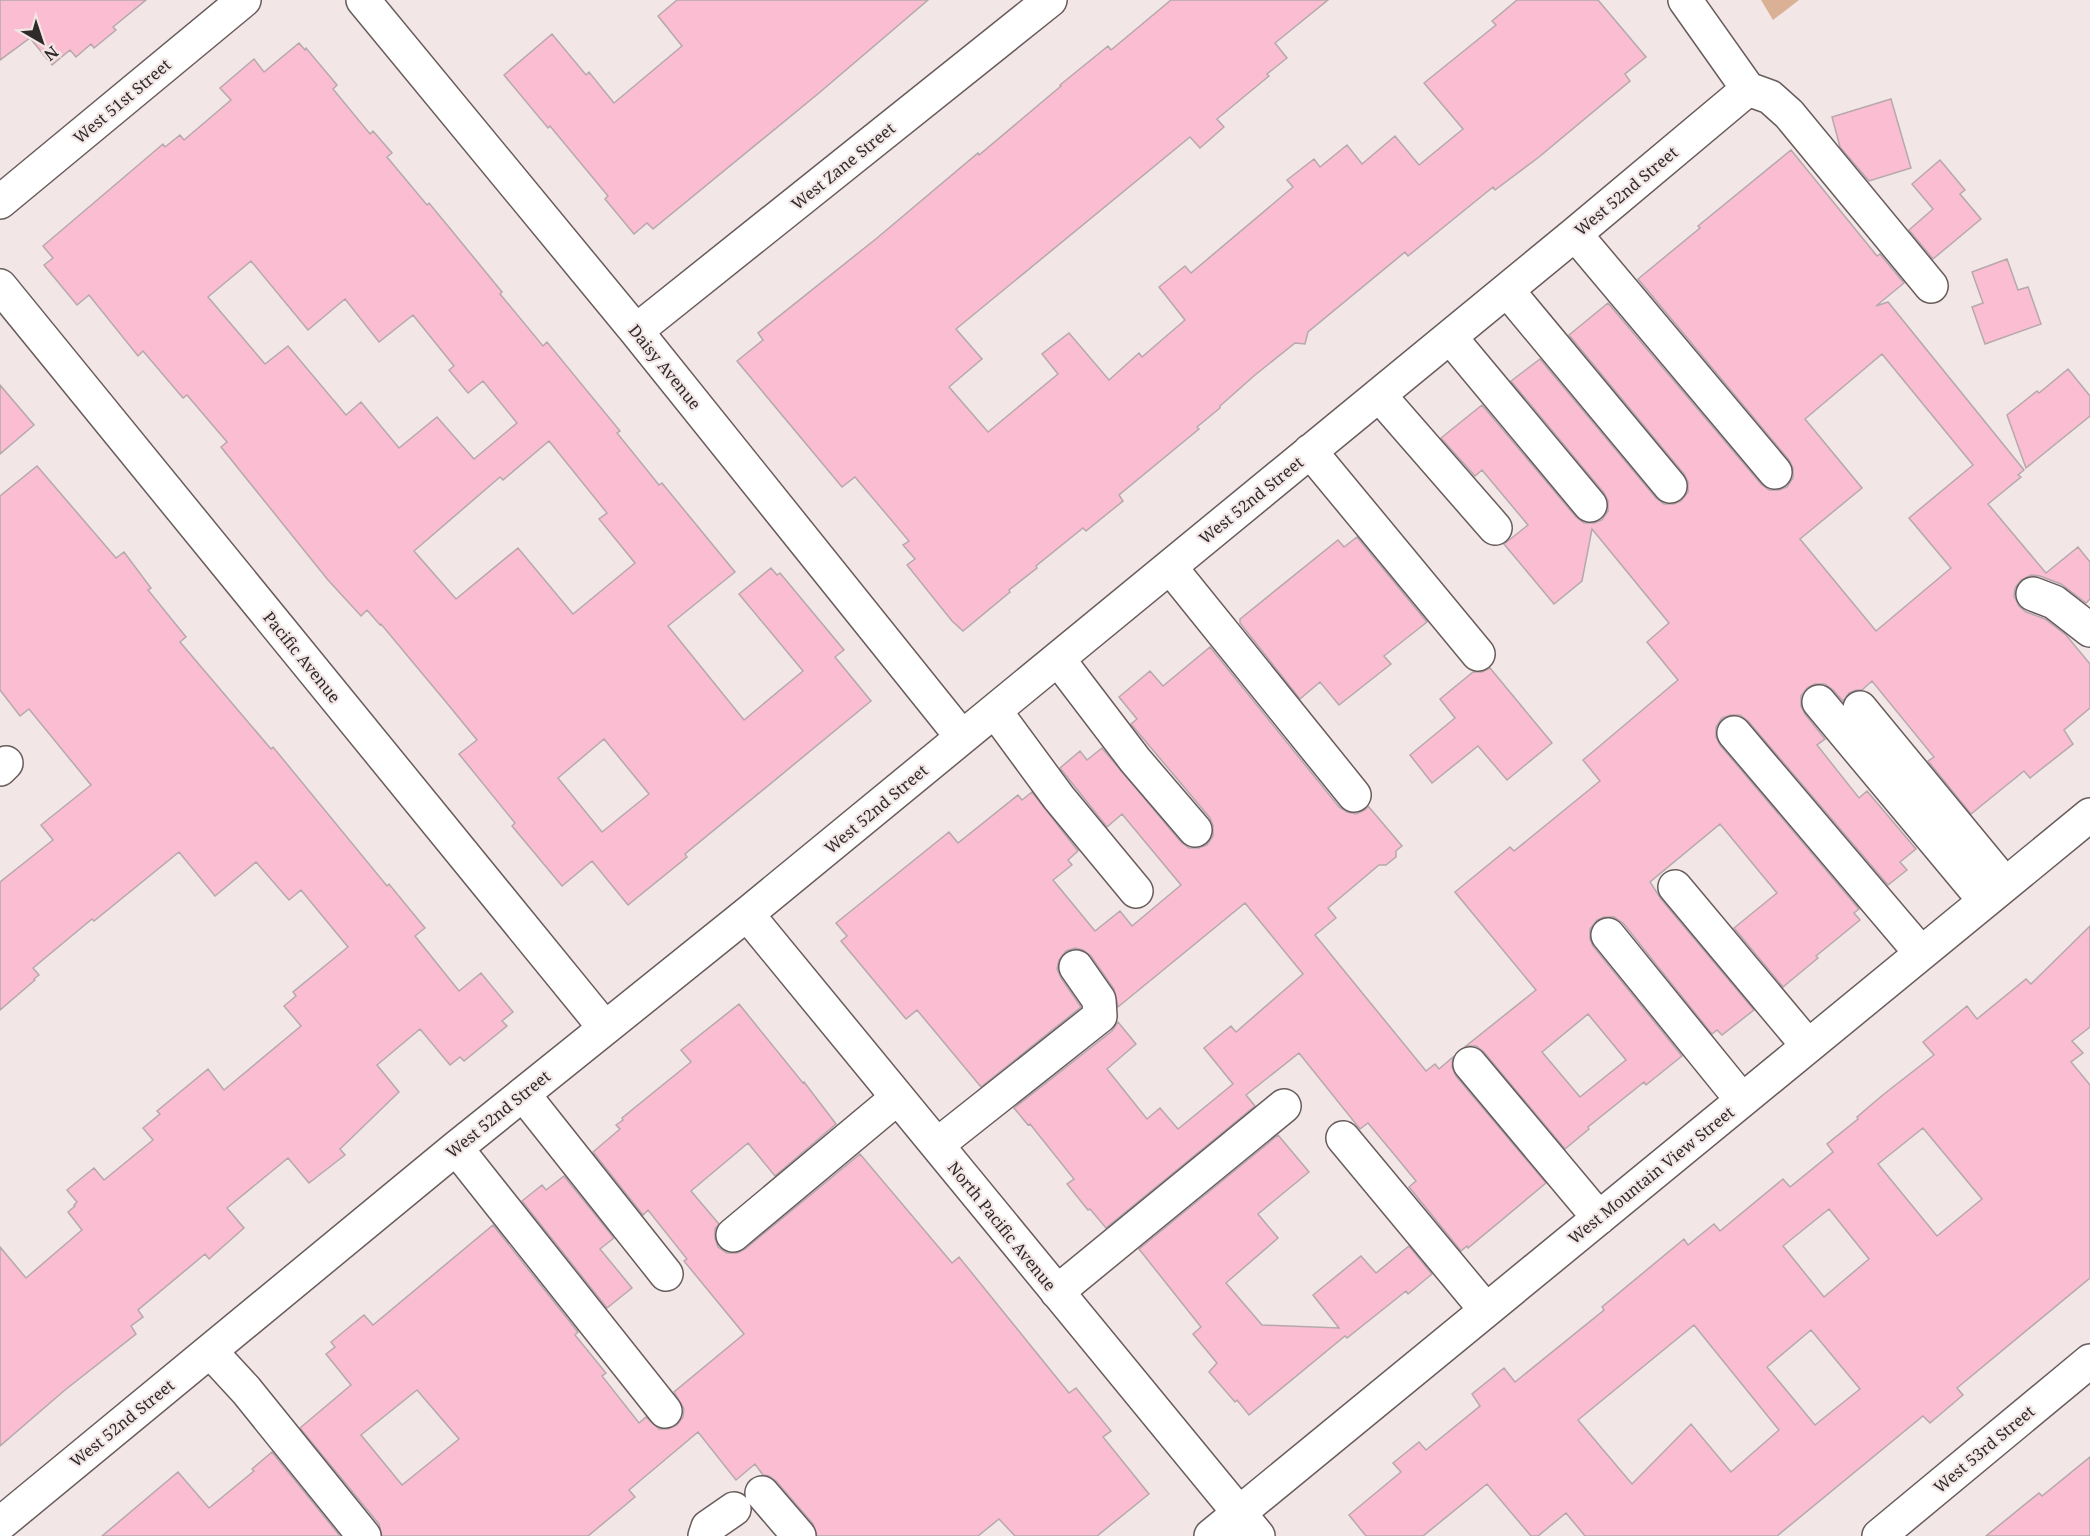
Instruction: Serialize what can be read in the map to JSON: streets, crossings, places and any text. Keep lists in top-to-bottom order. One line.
{"streets":{"street":["West 51st Street","West Zane Street","West 52nd Street","Daisy Avenue","Pacific Avenue","West Mountain View Street","North Pacific Avenue","West 53rd Street"]},"crossings":[["West Zane Street","Daisy Avenue"],["West 52nd Street","Daisy Avenue"],["West 52nd Street","Pacific Avenue"],["West 52nd Street","North Pacific Avenue"],["West Mountain View Street","North Pacific Avenue"]],"north":"bottom right"}
